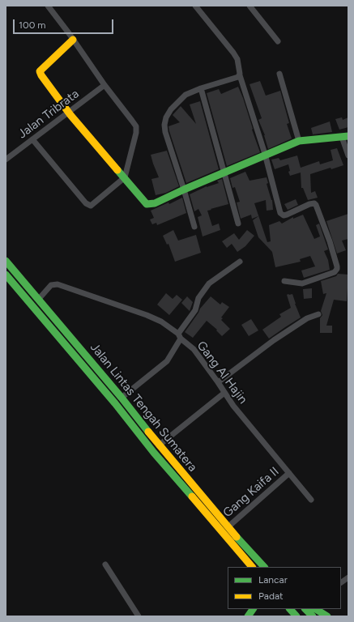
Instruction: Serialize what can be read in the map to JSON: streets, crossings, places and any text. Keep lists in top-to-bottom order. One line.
{"streets":{"main road":["Jalan Lintas Tengah Sumatera"],"street":["Jalan Tribrata","Gang Al Hajin","Gang Kaifa II"]},"crossings":[["Gang Al Hajin","Jalan Lintas Tengah Sumatera"],["Gang Al Hajin","Gang Kaifa II"],["Jalan Lintas Tengah Sumatera","Gang Kaifa II"]],"legend":["Lancar","Padat"],"scale_bar":"100 m"}
